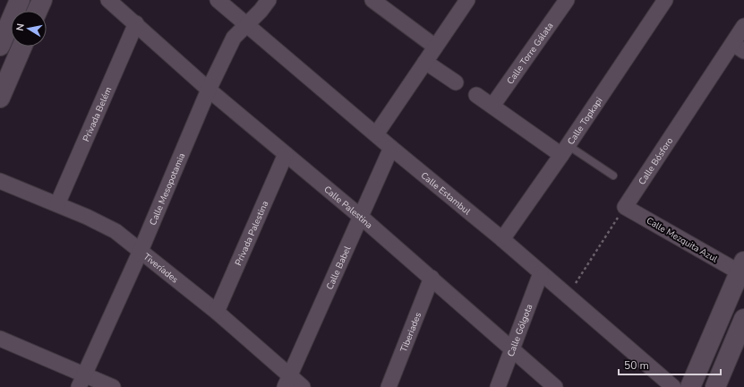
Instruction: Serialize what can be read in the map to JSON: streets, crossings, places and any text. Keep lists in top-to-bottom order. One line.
{"streets":{"street":["Calle Torre Gálata","Privada Belém","Calle Topkapi","Calle Bósforo","Calle Mesopotamia","Calle Estambul","Calle Palestina","Privada Palestina","Calle Mezquita Azul","Calle Babel","Tiveríades","Calle Gólgota","Tiberiades"]},"crossings":[["Privada Belém","Calle Palestina"],["Privada Belém","Tiveríades"],["Calle Topkapi","Calle Estambul"],["Calle Bósforo","Calle Mezquita Azul"],["Calle Mesopotamia","Calle Estambul"],["Calle Mesopotamia","Calle Palestina"],["Calle Mesopotamia","Tiveríades"],["Calle Estambul","Calle Babel"],["Calle Estambul","Calle Gólgota"],["Calle Palestina","Privada Palestina"],["Calle Palestina","Calle Babel"],["Calle Palestina","Calle Gólgota"],["Calle Palestina","Tiberiades"],["Privada Palestina","Tiveríades"],["Calle Babel","Tiveríades"]],"scale_bar":"50 m","north":"left"}
